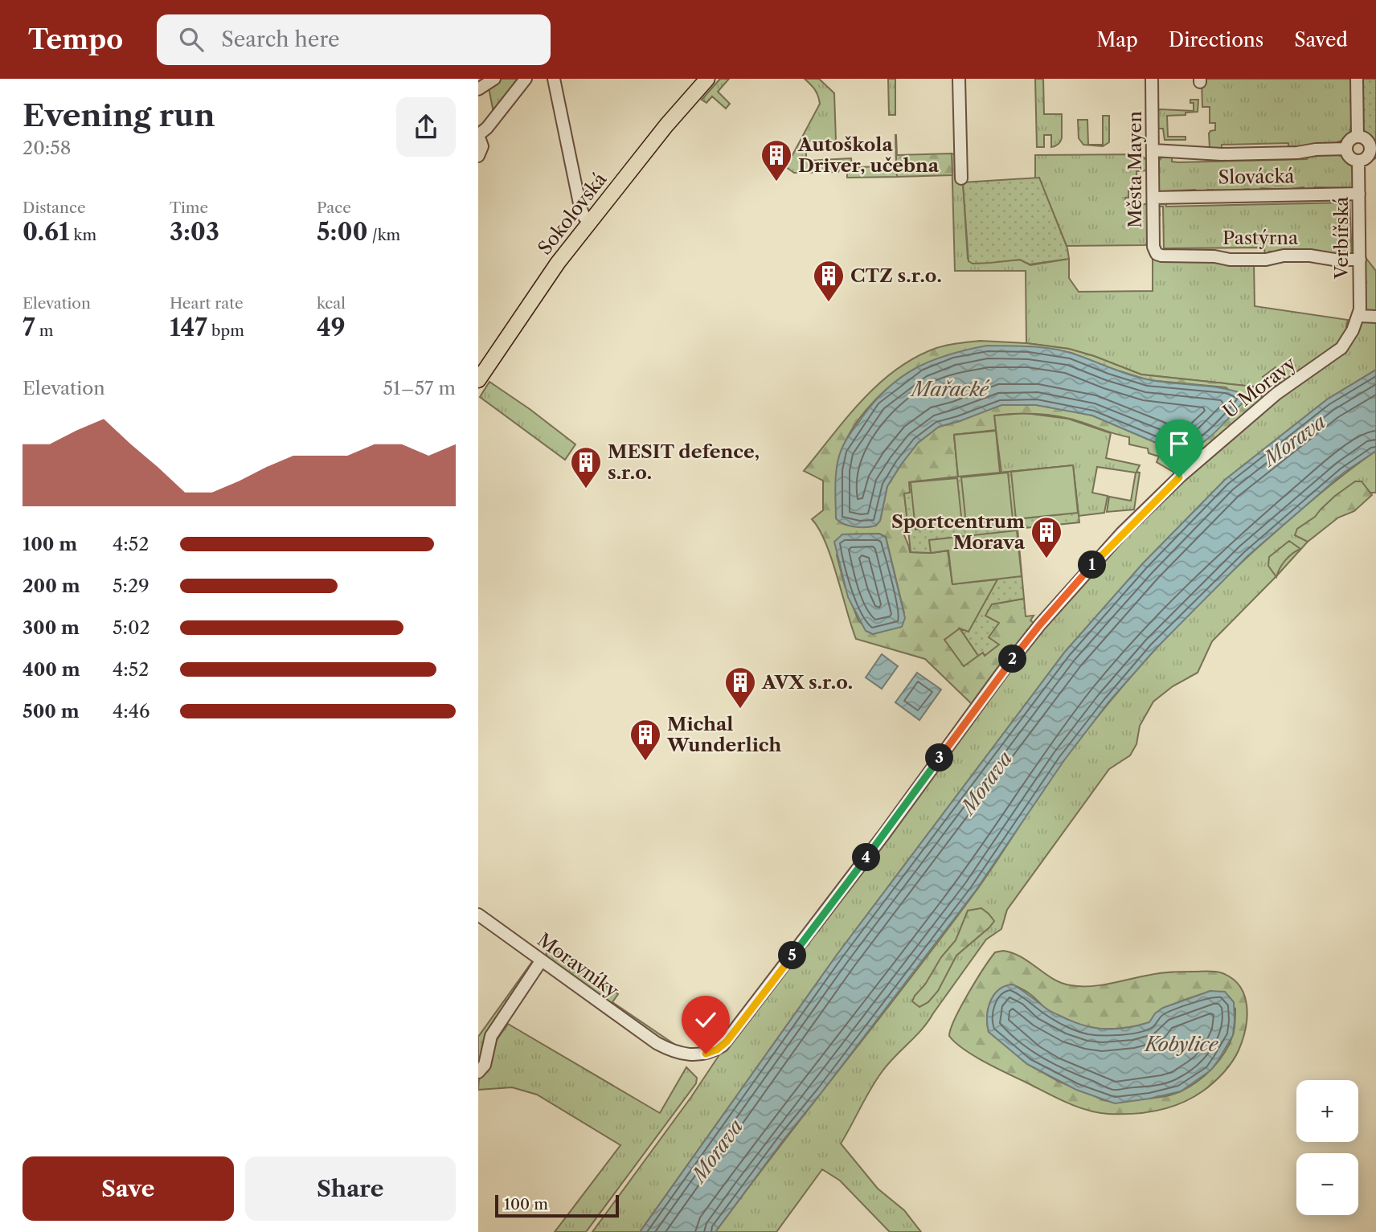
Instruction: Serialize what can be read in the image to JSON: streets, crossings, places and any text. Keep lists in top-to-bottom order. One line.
{"streets":{"main road":["Sokolovská"],"street":["Města Mayen","Slovácká","Pastýrna","Verbířská","U Moravy","Moravníky"]},"crossings":[["Města Mayen","Slovácká"],["Města Mayen","Pastýrna"],["Slovácká","Verbířská"],["Pastýrna","Verbířská"],["Verbířská","U Moravy"],["U Moravy","Moravníky"]],"water":["Mařacké","Morava","Kobylice"],"places":{"building":["Autoškola Driver, učebna","CTZ s.r.o.","MESIT defence, s.r.o.","Sportcentrum Morava","AVX s.r.o.","Michal Wunderlich"]},"scale_bar":"100 m","page":{"header":"Tempo","search":"Search here","nav":["Map","Directions","Saved"],"heading":["Evening run","20:58"],"stats":[["Distance","0.61 km"],["Time","3:03"],["Pace","5:00 /km"],["Elevation","7 m"],["Heart rate","147 bpm"],["kcal","49"]],"chart":["Elevation","51–57 m"],"list":[{"name":"100 m","note":"4:52"},{"name":"200 m","note":"5:29"},{"name":"300 m","note":"5:02"},{"name":"400 m","note":"4:52"},{"name":"500 m","note":"4:46"}],"pins":["1","2","3","4","5"],"map_buttons":["+","−"],"buttons":["Save","Share"],"scale":"100 m"}}
